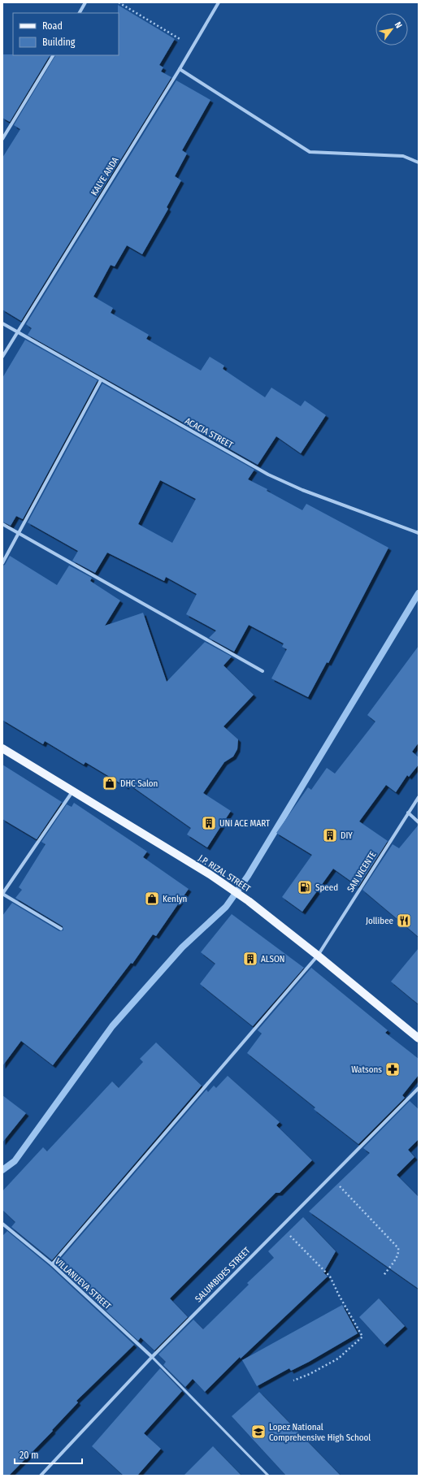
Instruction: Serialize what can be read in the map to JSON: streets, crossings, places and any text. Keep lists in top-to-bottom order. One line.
{"streets":{"main road":["J.P. RIZAL STREET"],"street":["KALYE ANDA","ACACIA STREET","SAN VICENTE","SALUMBIDES STREET","VILLANUEVA STREET"]},"crossings":[["KALYE ANDA","ACACIA STREET"],["SAN VICENTE","J.P. RIZAL STREET"],["SAN VICENTE","VILLANUEVA STREET"],["SALUMBIDES STREET","VILLANUEVA STREET"]],"places":{"shop":["DHC Salon","Kenlyn"],"building":["UNI ACE MART","DIY","ALSON"],"fuel station":["Speed"],"restaurant":["Jollibee"],"pharmacy":["Watsons"],"school or university":["Lopez National Comprehensive High School"]},"legend":["Road","Building"],"scale_bar":"20 m","north":"top right"}
